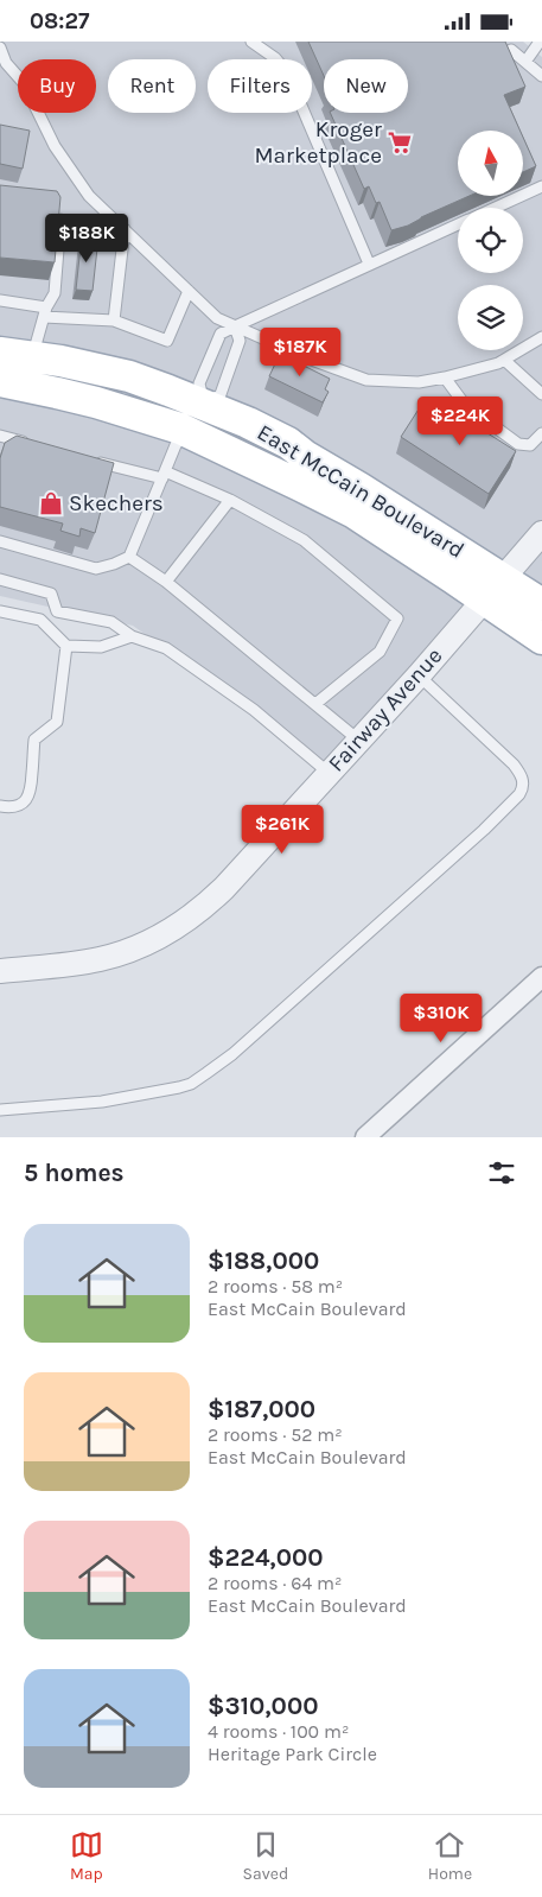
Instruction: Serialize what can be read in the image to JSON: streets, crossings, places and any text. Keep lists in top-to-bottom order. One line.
{"streets":{"main road":["East McCain Boulevard"],"street":["Fairway Avenue"]},"crossings":[["East McCain Boulevard","Fairway Avenue"]],"places":{"supermarket":["Kroger Marketplace"],"shop":["Skechers"]},"north":"top","page":{"status":"08:27","chip":["Buy","Rent","Filters","New"],"price":["$188K","$187K","$224K","$261K","$310K"],"heading":"5 homes","list":[{"name":"$188,000","note":"2 rooms · 58 m² · East McCain Boulevard"},{"name":"$187,000","note":"2 rooms · 52 m² · East McCain Boulevard"},{"name":"$224,000","note":"2 rooms · 64 m² · East McCain Boulevard"},{"name":"$310,000","note":"4 rooms · 100 m² · Heritage Park Circle"}],"tabs":["Map","Saved","Home"]}}
